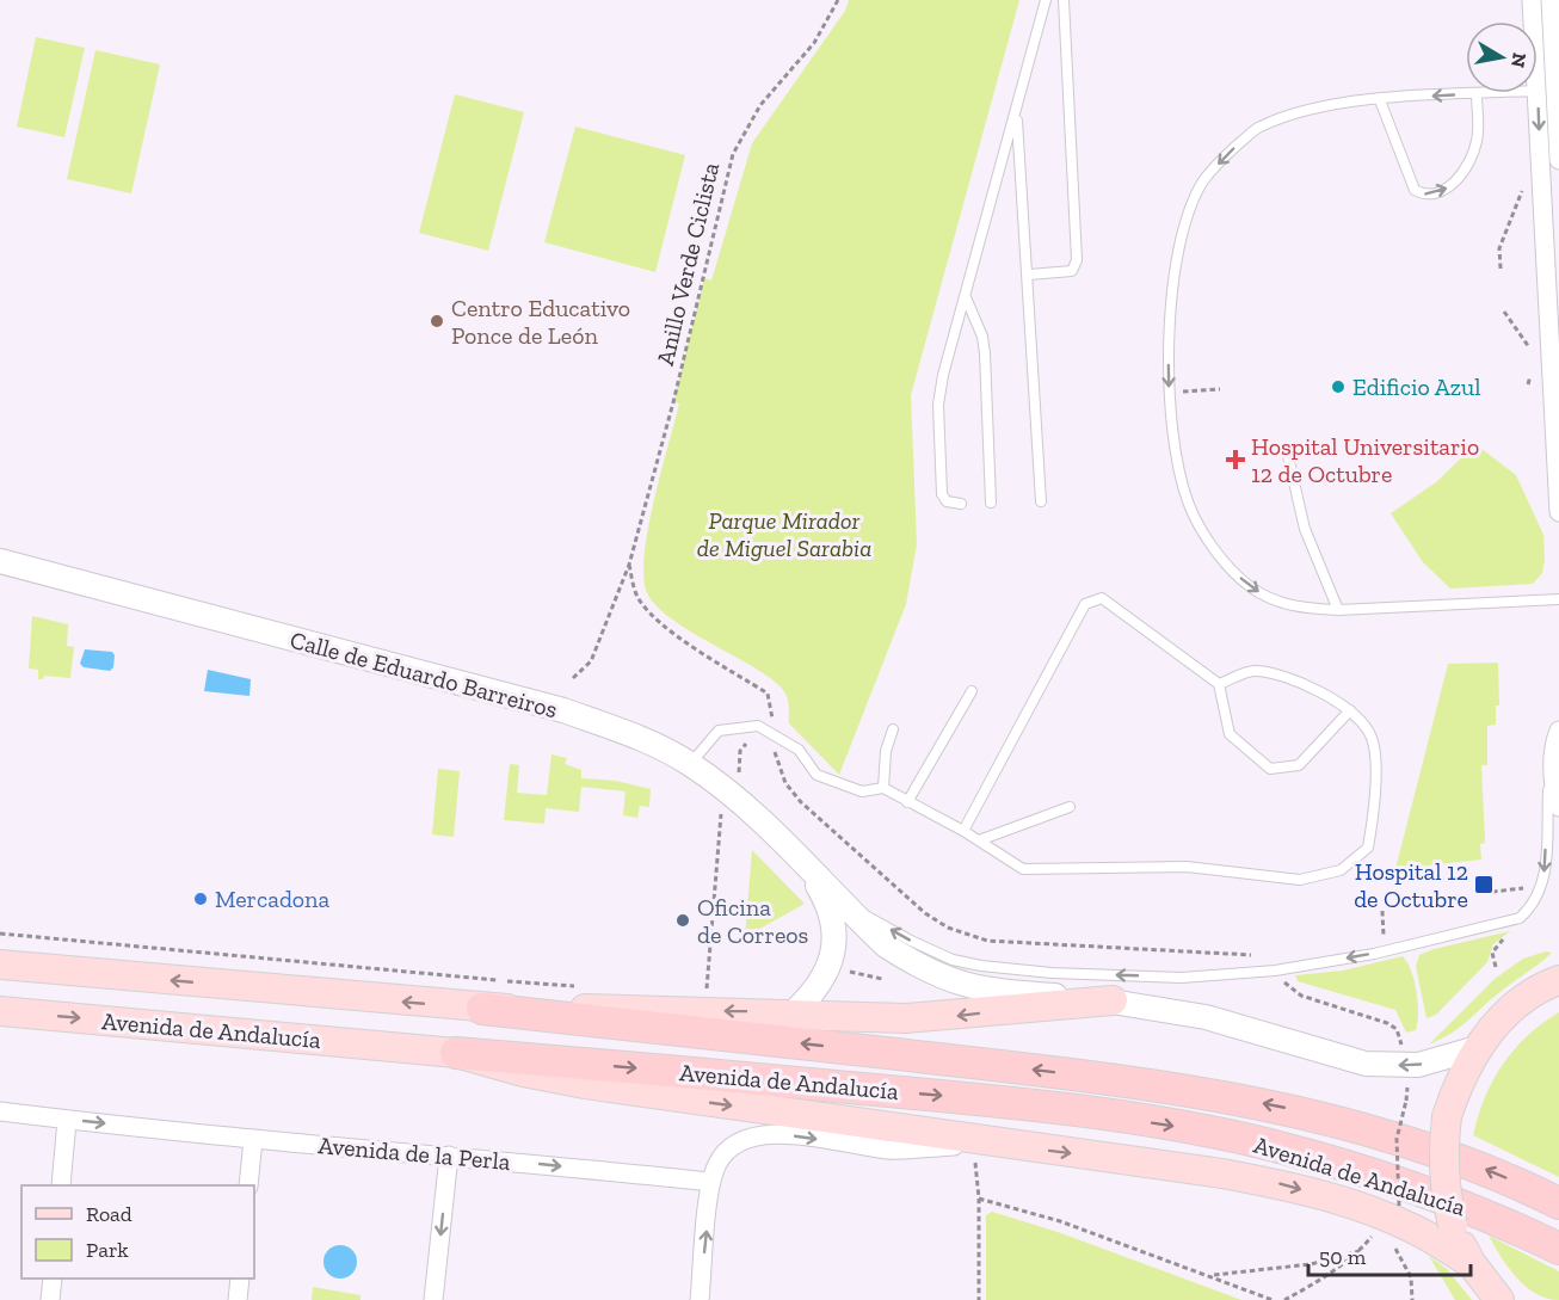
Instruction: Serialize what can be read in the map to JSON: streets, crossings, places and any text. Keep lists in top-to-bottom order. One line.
{"streets":{"highway":["Avenida de Andalucía"],"street":["Calle de Eduardo Barreiros","Avenida de la Perla"],"path":["Anillo Verde Ciclista"]},"one_way":["Avenida de la Perla"],"parks":["Parque Mirador de Miguel Sarabia"],"places":{"other":["Centro Educativo Ponce de León","Edificio Azul","Mercadona","Oficina de Correos"],"health":["Hospital Universitario 12 de Octubre"],"transit":["Hospital 12 de Octubre"]},"legend":["Road","Park"],"scale_bar":"50 m","north":"right"}
